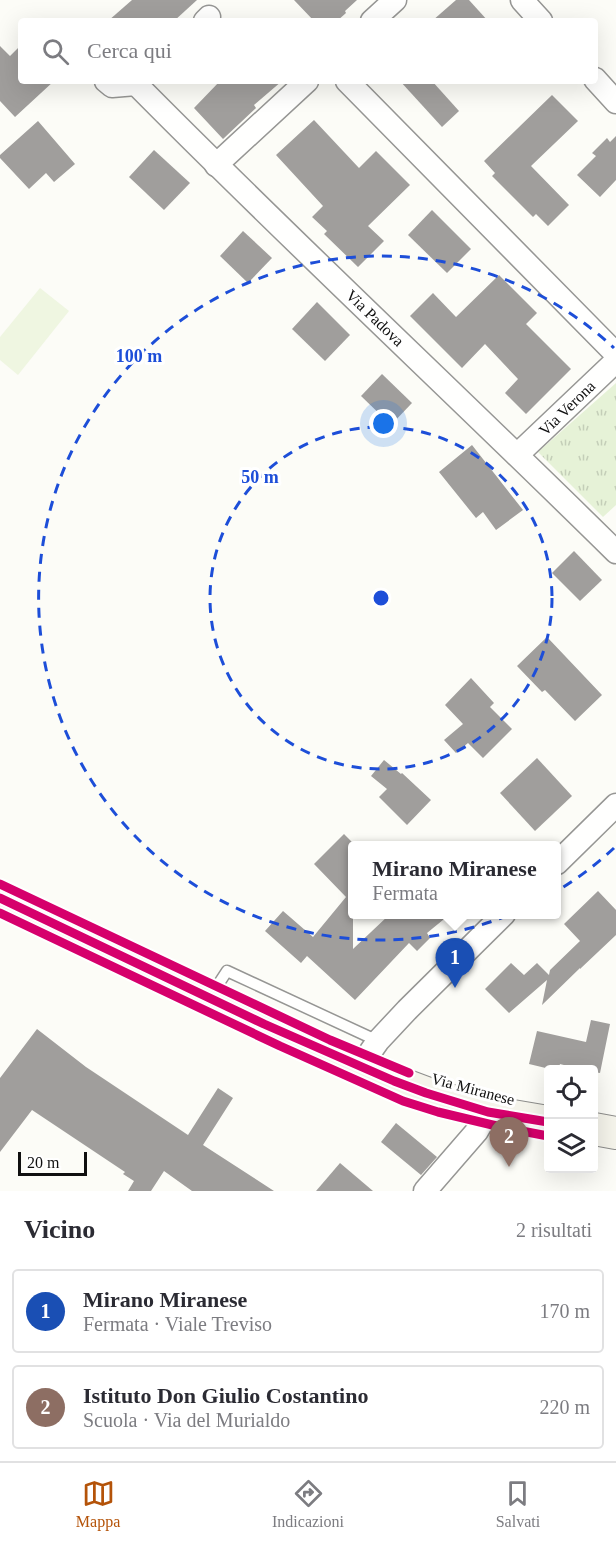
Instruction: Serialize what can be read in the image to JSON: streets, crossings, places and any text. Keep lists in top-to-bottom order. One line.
{"streets":{"main road":["Via Miranese"],"street":["Via Padova","Via Verona"]},"crossings":[["Via Padova","Via Verona"]],"scale_bar":"20 m","page":{"search":"Cerca qui","popup":["Mirano Miranese","Fermata"],"pins":["1","2"],"scale":"20 m","heading":["Vicino","2 risultati"],"list":[{"mark":"1","name":"Mirano Miranese","note":"Fermata · Viale Treviso","value":"170 m"},{"mark":"2","name":"Istituto Don Giulio Costantino","note":"Scuola · Via del Murialdo","value":"220 m"}],"nav":["Mappa","Indicazioni","Salvati"]},"rings":["100 m","50 m"]}
